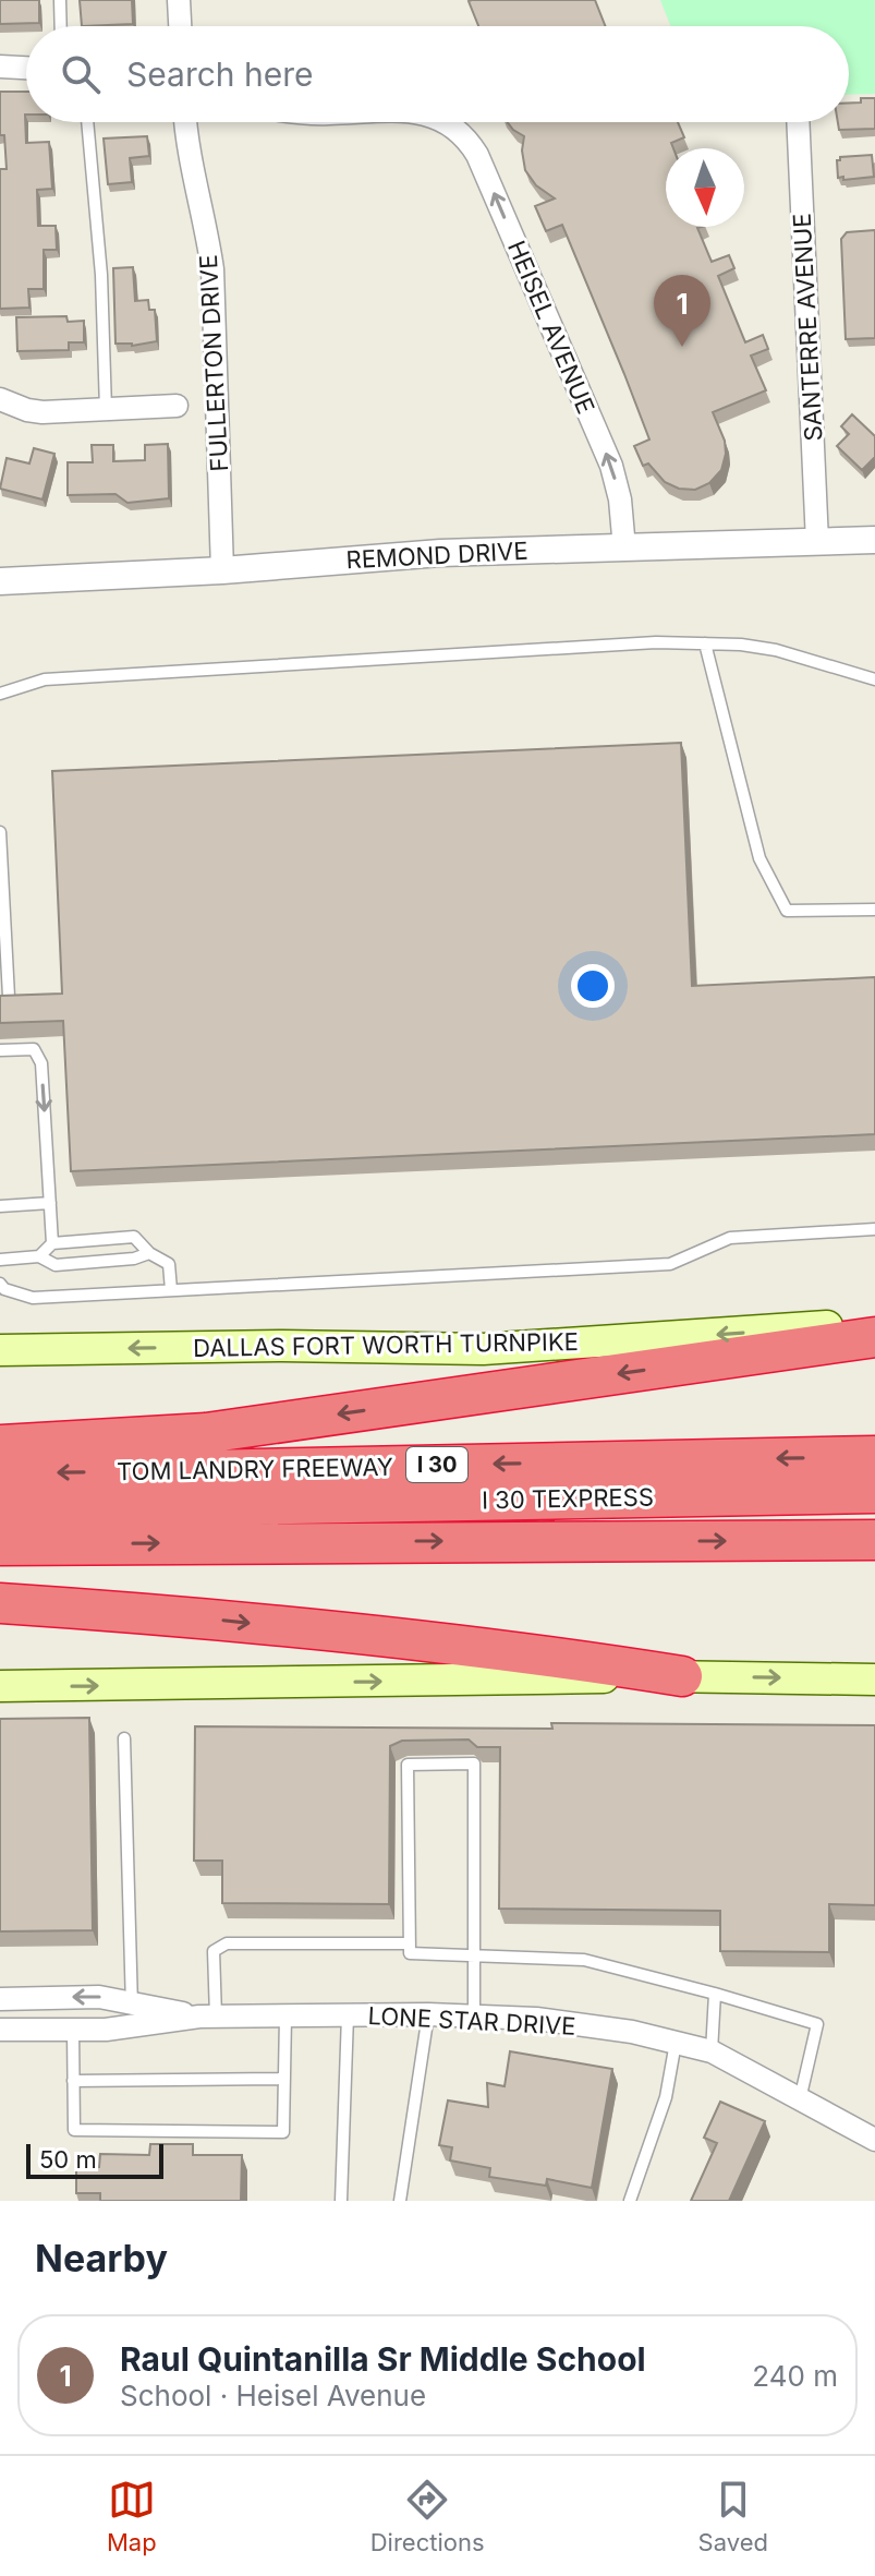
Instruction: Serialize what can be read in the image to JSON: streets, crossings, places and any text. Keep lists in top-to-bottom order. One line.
{"streets":{"highway":["I 30","TOM LANDRY FREEWAY","I 30 TEXPRESS"],"main road":["DALLAS FORT WORTH TURNPIKE"],"street":["HEISEL AVENUE","SANTERRE AVENUE","FULLERTON DRIVE","REMOND DRIVE","LONE STAR DRIVE"]},"crossings":[["HEISEL AVENUE","REMOND DRIVE"],["SANTERRE AVENUE","REMOND DRIVE"],["FULLERTON DRIVE","REMOND DRIVE"]],"one_way":["HEISEL AVENUE","DALLAS FORT WORTH TURNPIKE"],"scale_bar":"50 m","north":"bottom","page":{"search":"Search here","pins":"1","scale":"50 m","heading":"Nearby","list":[{"mark":"1","name":"Raul Quintanilla Sr Middle School","note":"School · Heisel Avenue","value":"240 m"}],"nav":["Map","Directions","Saved"]}}
